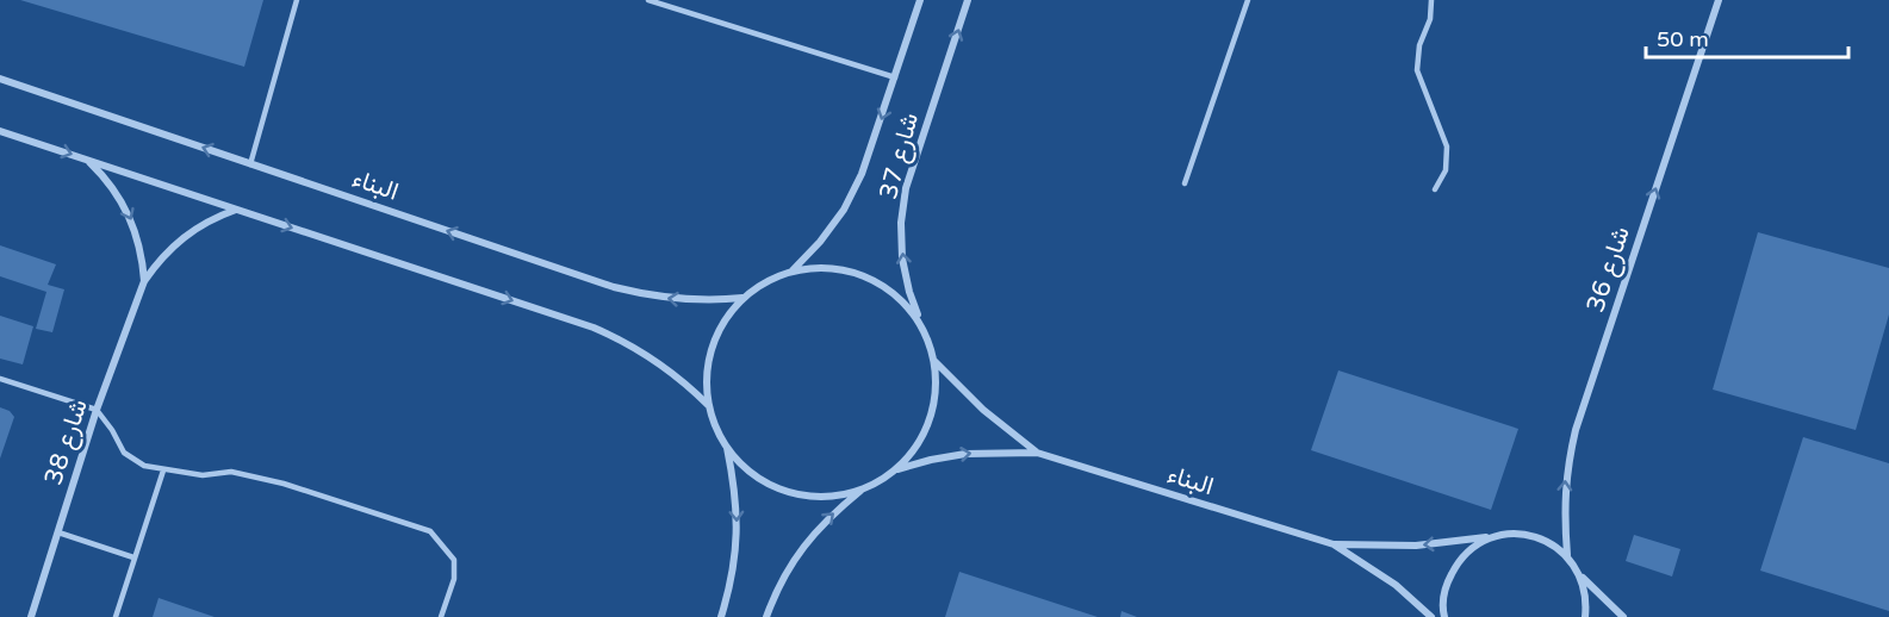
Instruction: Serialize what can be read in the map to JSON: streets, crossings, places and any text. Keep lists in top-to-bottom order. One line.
{"streets":{"street":["شارع 37","البناء","شارع 36","شارع 38"]},"crossings":[["شارع 37","البناء"],["البناء","شارع 36"]],"one_way":["شارع 36"],"scale_bar":"50 m"}
